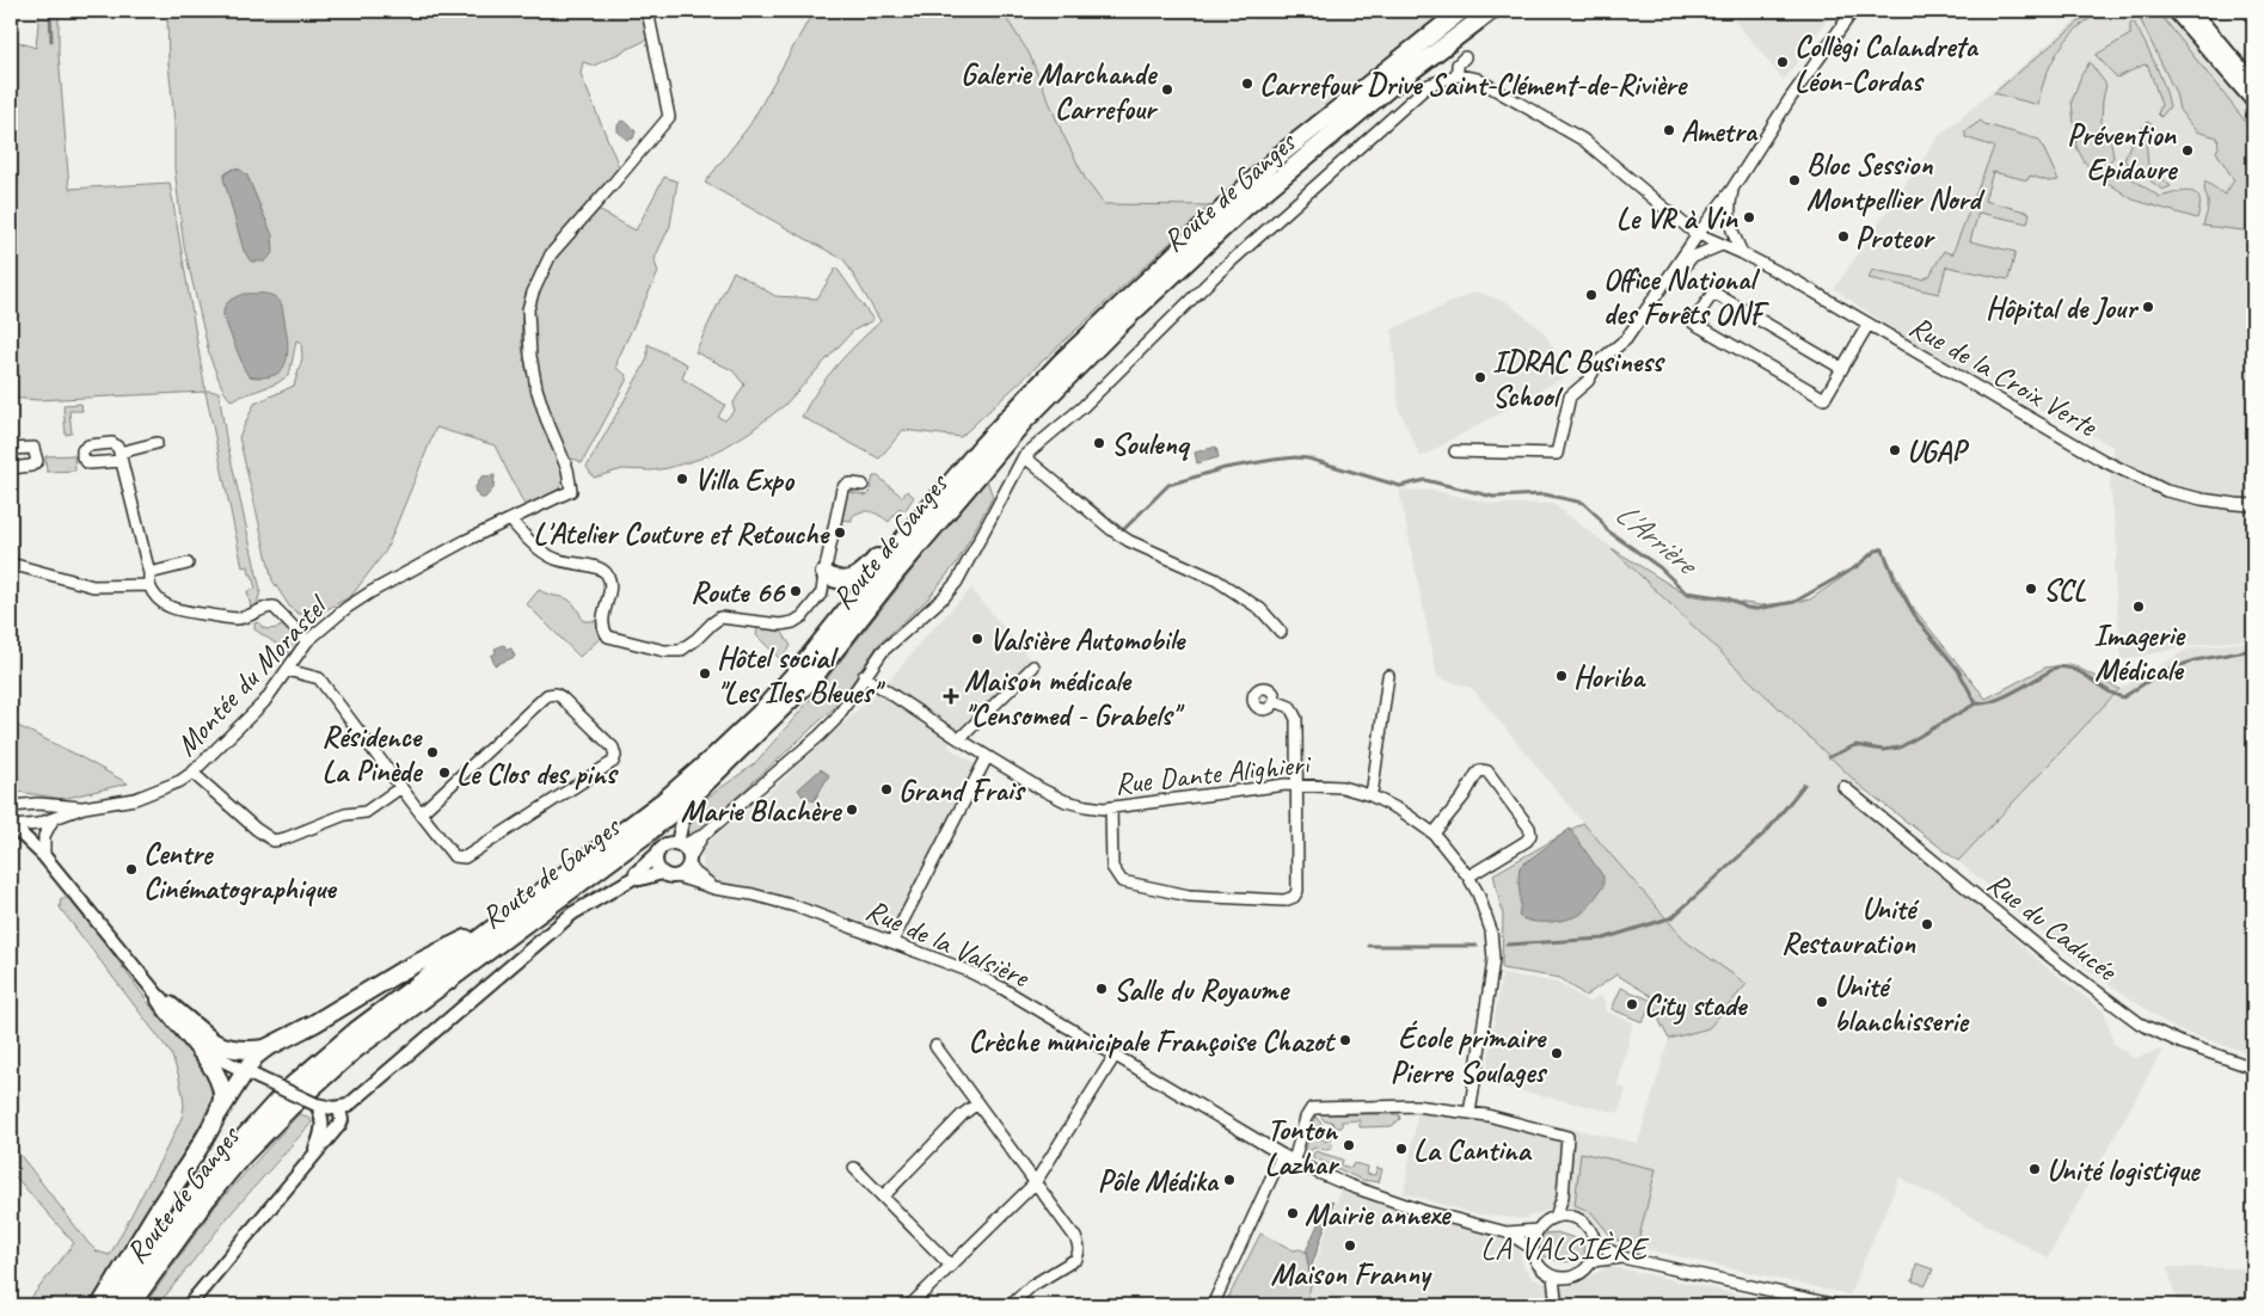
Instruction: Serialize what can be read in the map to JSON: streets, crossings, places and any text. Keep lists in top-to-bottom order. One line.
{"streets":{"main road":["Route de Ganges"],"street":["Rue de la Croix Verte","Montée du Morastel","Rue Dante Alighieri","Rue du Caducée","Rue de la Valsière"]},"districts":["LA VALSIÈRE"],"water":["L'Arrière"],"places":{"other":["Collègi Calandreta Léon-Cordas","Carrefour Drive Saint-Clément-de-Rivière","Galerie Marchande Carrefour","Ametra","Prévention Epidaure","Bloc Session Montpellier Nord","Le VR à Vin","Proteor","Office National des Forêts ONF","Hôpital de Jour","IDRAC Business School","Soulenq","UGAP","Villa Expo","L'Atelier Couture et Retouche","SCL","Route 66","Imagerie Médicale","Valsière Automobile","Hôtel social \"Les Iles Bleues\"","Horiba","Résidence La Pinède","Le Clos des pins","Grand Frais","Marie Blachère","Centre Cinématographique","Unité Restauration","Salle du Royaume","Unité blanchisserie","City stade","Crèche municipale Françoise Chazot","École primaire Pierre Soulages","Tonton Lazhar","La Cantina","Unité logistique","Pôle Médika","Mairie annexe","Maison Franny"],"health":["Maison médicale \"Censomed - Grabels\""]}}
